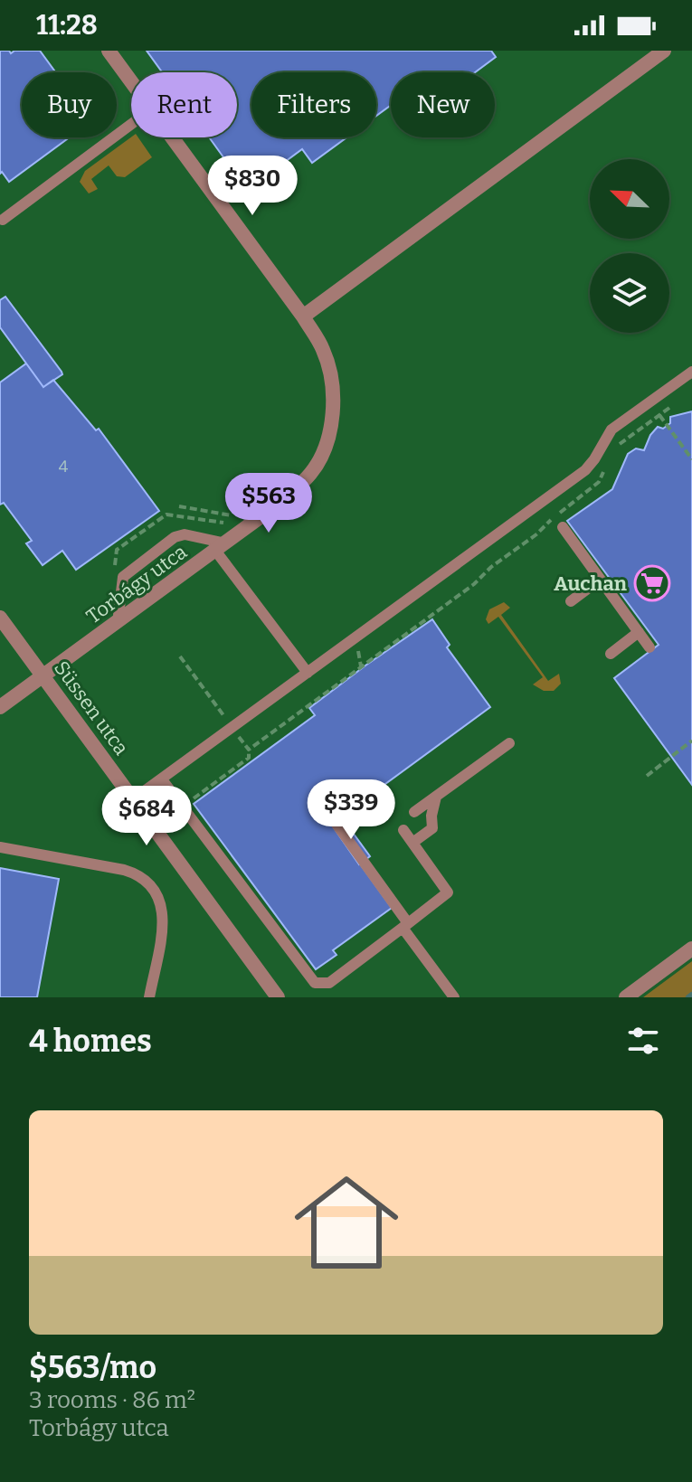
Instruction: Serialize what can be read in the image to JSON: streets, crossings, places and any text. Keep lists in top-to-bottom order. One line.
{"streets":{"street":["Torbágy utca","Süssen utca"]},"crossings":[["Torbágy utca","Süssen utca"]],"places":{"supermarket":["Auchan"]},"house_numbers":["4"],"north":"top left","page":{"status":"11:28","chip":["Buy","Rent","Filters","New"],"price":["$830","$563","$339","$684"],"heading":"4 homes","list":[{"name":"$563/mo","note":"3 rooms · 86 m² · Torbágy utca"}]}}
